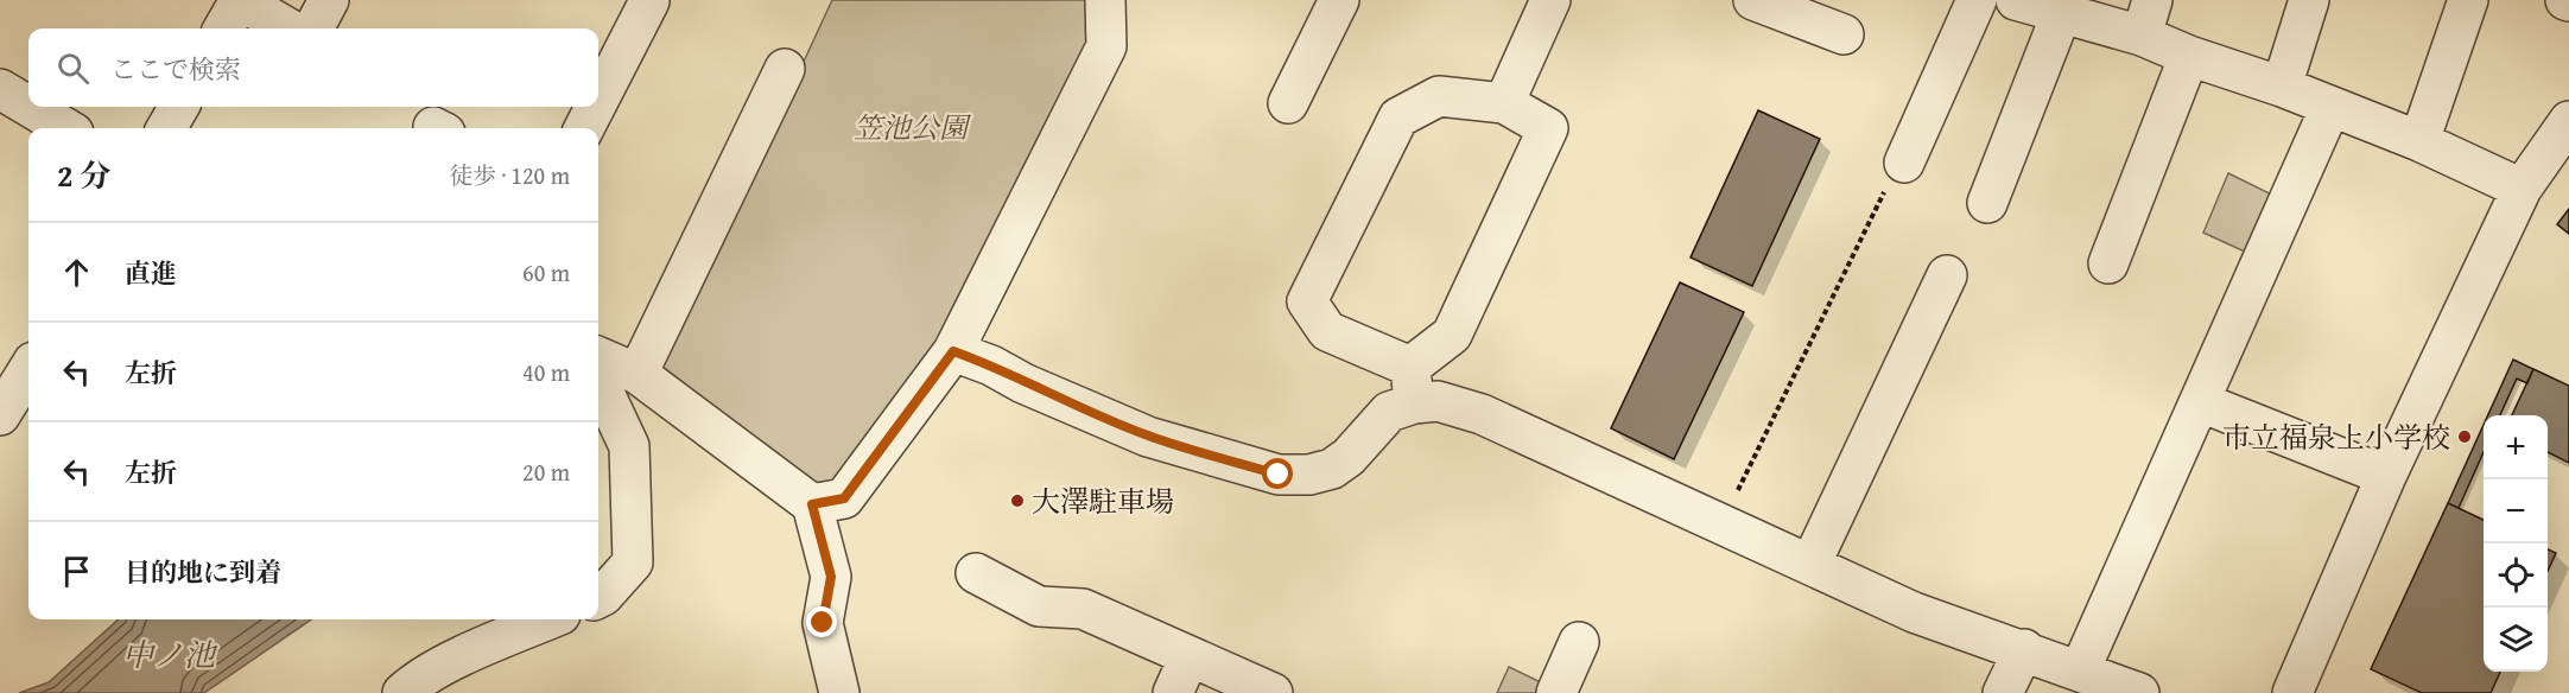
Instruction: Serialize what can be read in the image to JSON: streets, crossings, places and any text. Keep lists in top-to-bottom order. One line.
{"water":["中ノ池"],"parks":["笠池公園"],"places":["市立福泉上小学校","大澤駐車場"],"page":{"search":"ここで検索","heading":["2 分","徒歩 · 120 m"],"list":[["直進","60 m"],["左折","40 m"],["左折","20 m"],"目的地に到着"],"map_buttons":["+","−"]}}
